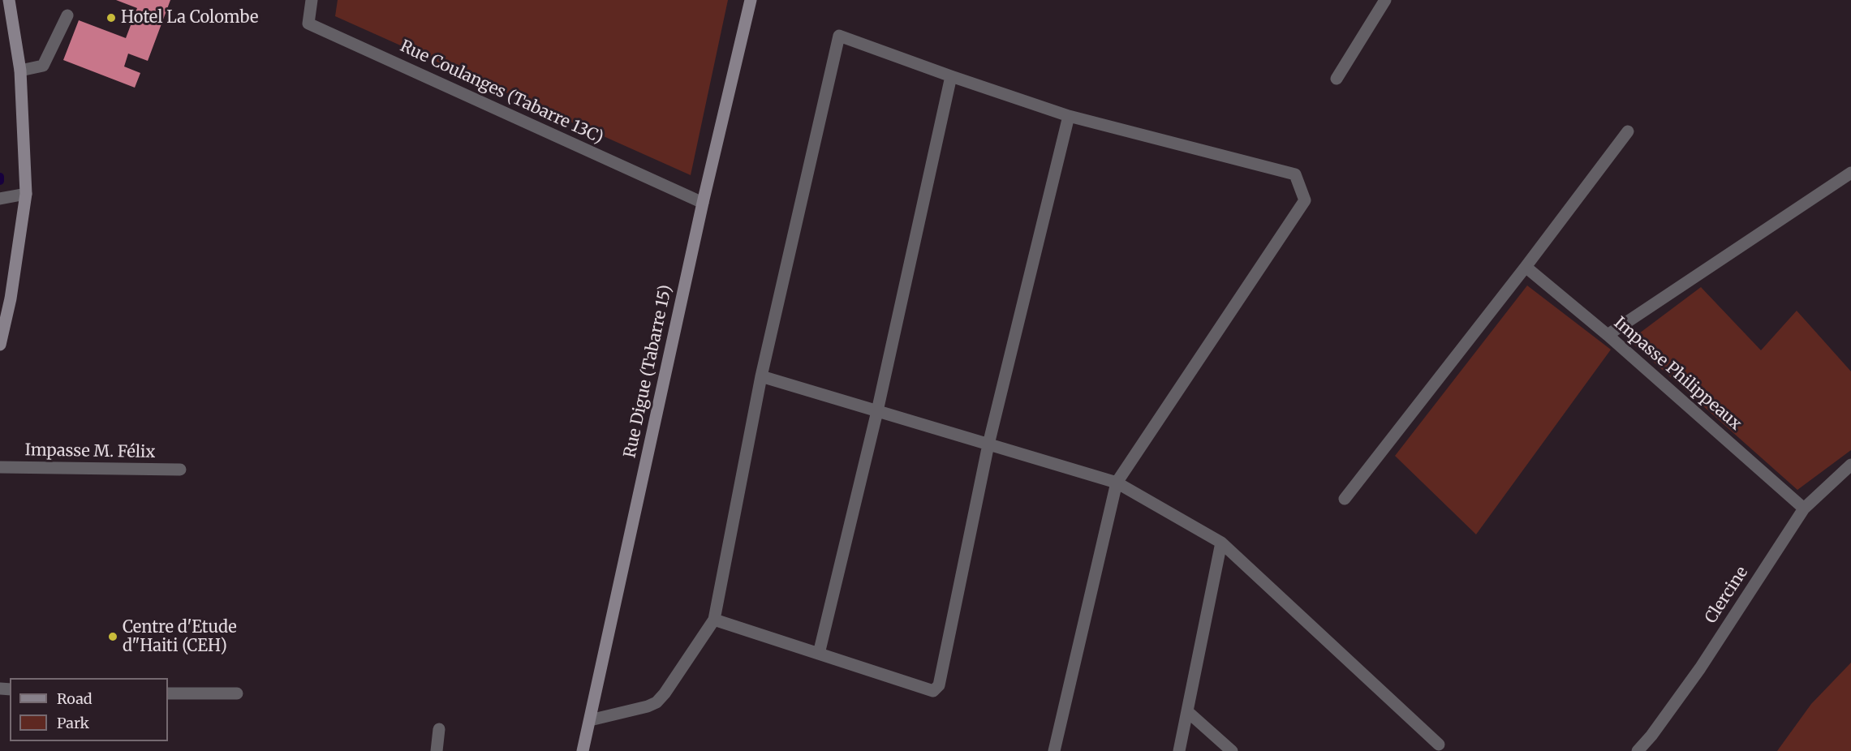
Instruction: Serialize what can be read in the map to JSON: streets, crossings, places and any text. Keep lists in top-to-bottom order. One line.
{"streets":{"street":["Rue Coulanges (Tabarre 13C)","Rue Digue (Tabarre 15)","Impasse Philippeaux","Impasse M. Félix","Clercine"]},"crossings":[["Rue Coulanges (Tabarre 13C)","Rue Digue (Tabarre 15)"],["Impasse Philippeaux","Clercine"]],"places":["Hotel La Colombe","Centre d'Etude d\"Haiti (CEH)"],"legend":["Road","Park"]}
